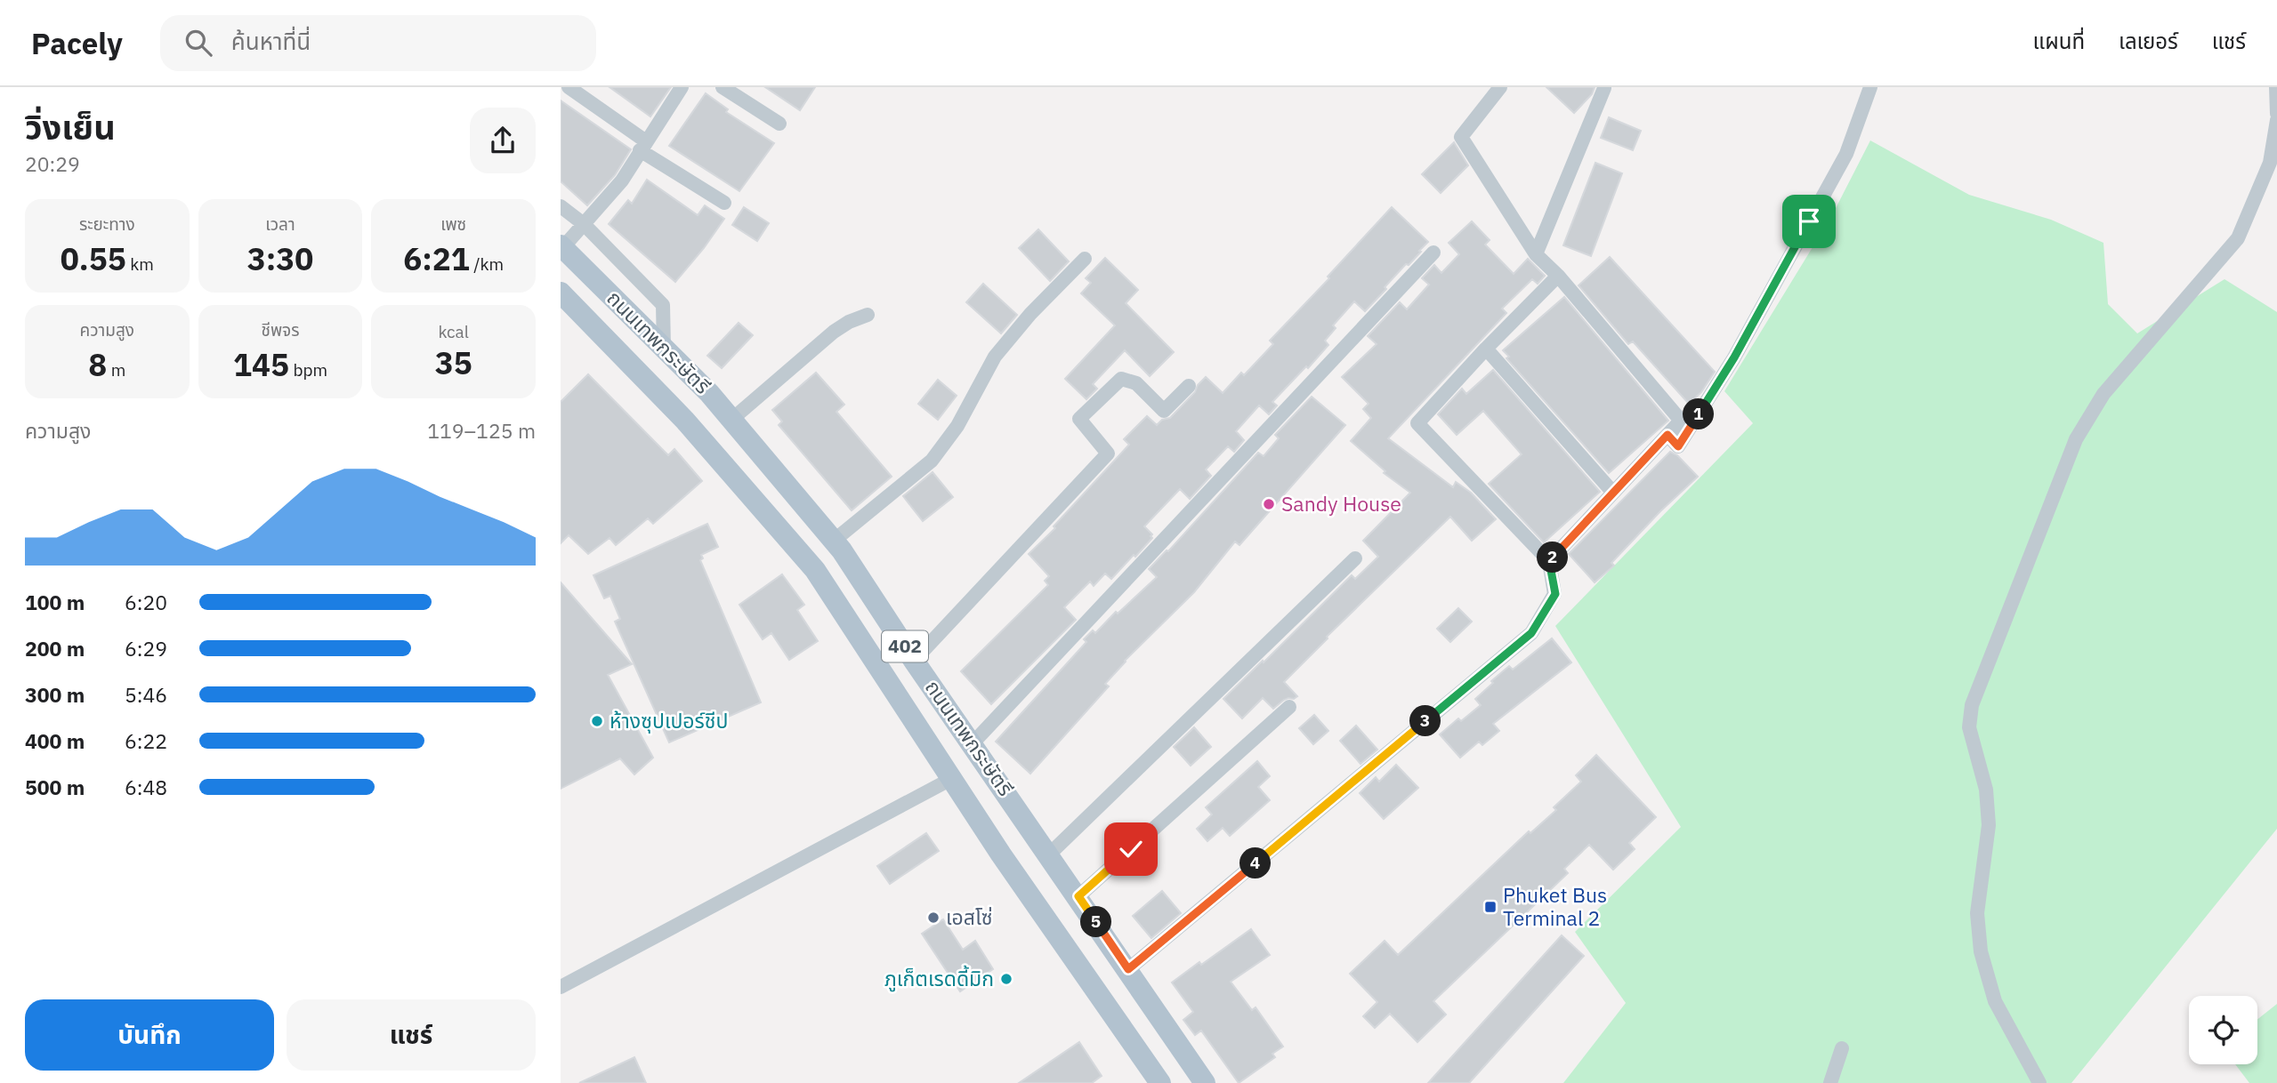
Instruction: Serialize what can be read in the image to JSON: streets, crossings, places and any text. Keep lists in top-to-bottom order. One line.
{"streets":{"main road":["ถนนเทพกระษัตรี","402"]},"places":{"other":["Sandy House","ห้างซุปเปอร์ชีป","เอสโซ่","ภูเก็ตเรดดี้มิก"],"transit":["Phuket Bus Terminal 2"]},"page":{"header":"Pacely","search":"ค้นหาที่นี่","nav":["แผนที่","เลเยอร์","แชร์"],"heading":["วิ่งเย็น","20:29"],"stats":[["ระยะทาง","0.55 km"],["เวลา","3:30"],["เพซ","6:21 /km"],["ความสูง","8 m"],["ชีพจร","145 bpm"],["kcal","35"]],"pins":["1","2","3","4","5"],"chart":["ความสูง","119–125 m"],"list":[{"name":"100 m","note":"6:20"},{"name":"200 m","note":"6:29"},{"name":"300 m","note":"5:46"},{"name":"400 m","note":"6:22"},{"name":"500 m","note":"6:48"}],"buttons":["บันทึก","แชร์"]}}
